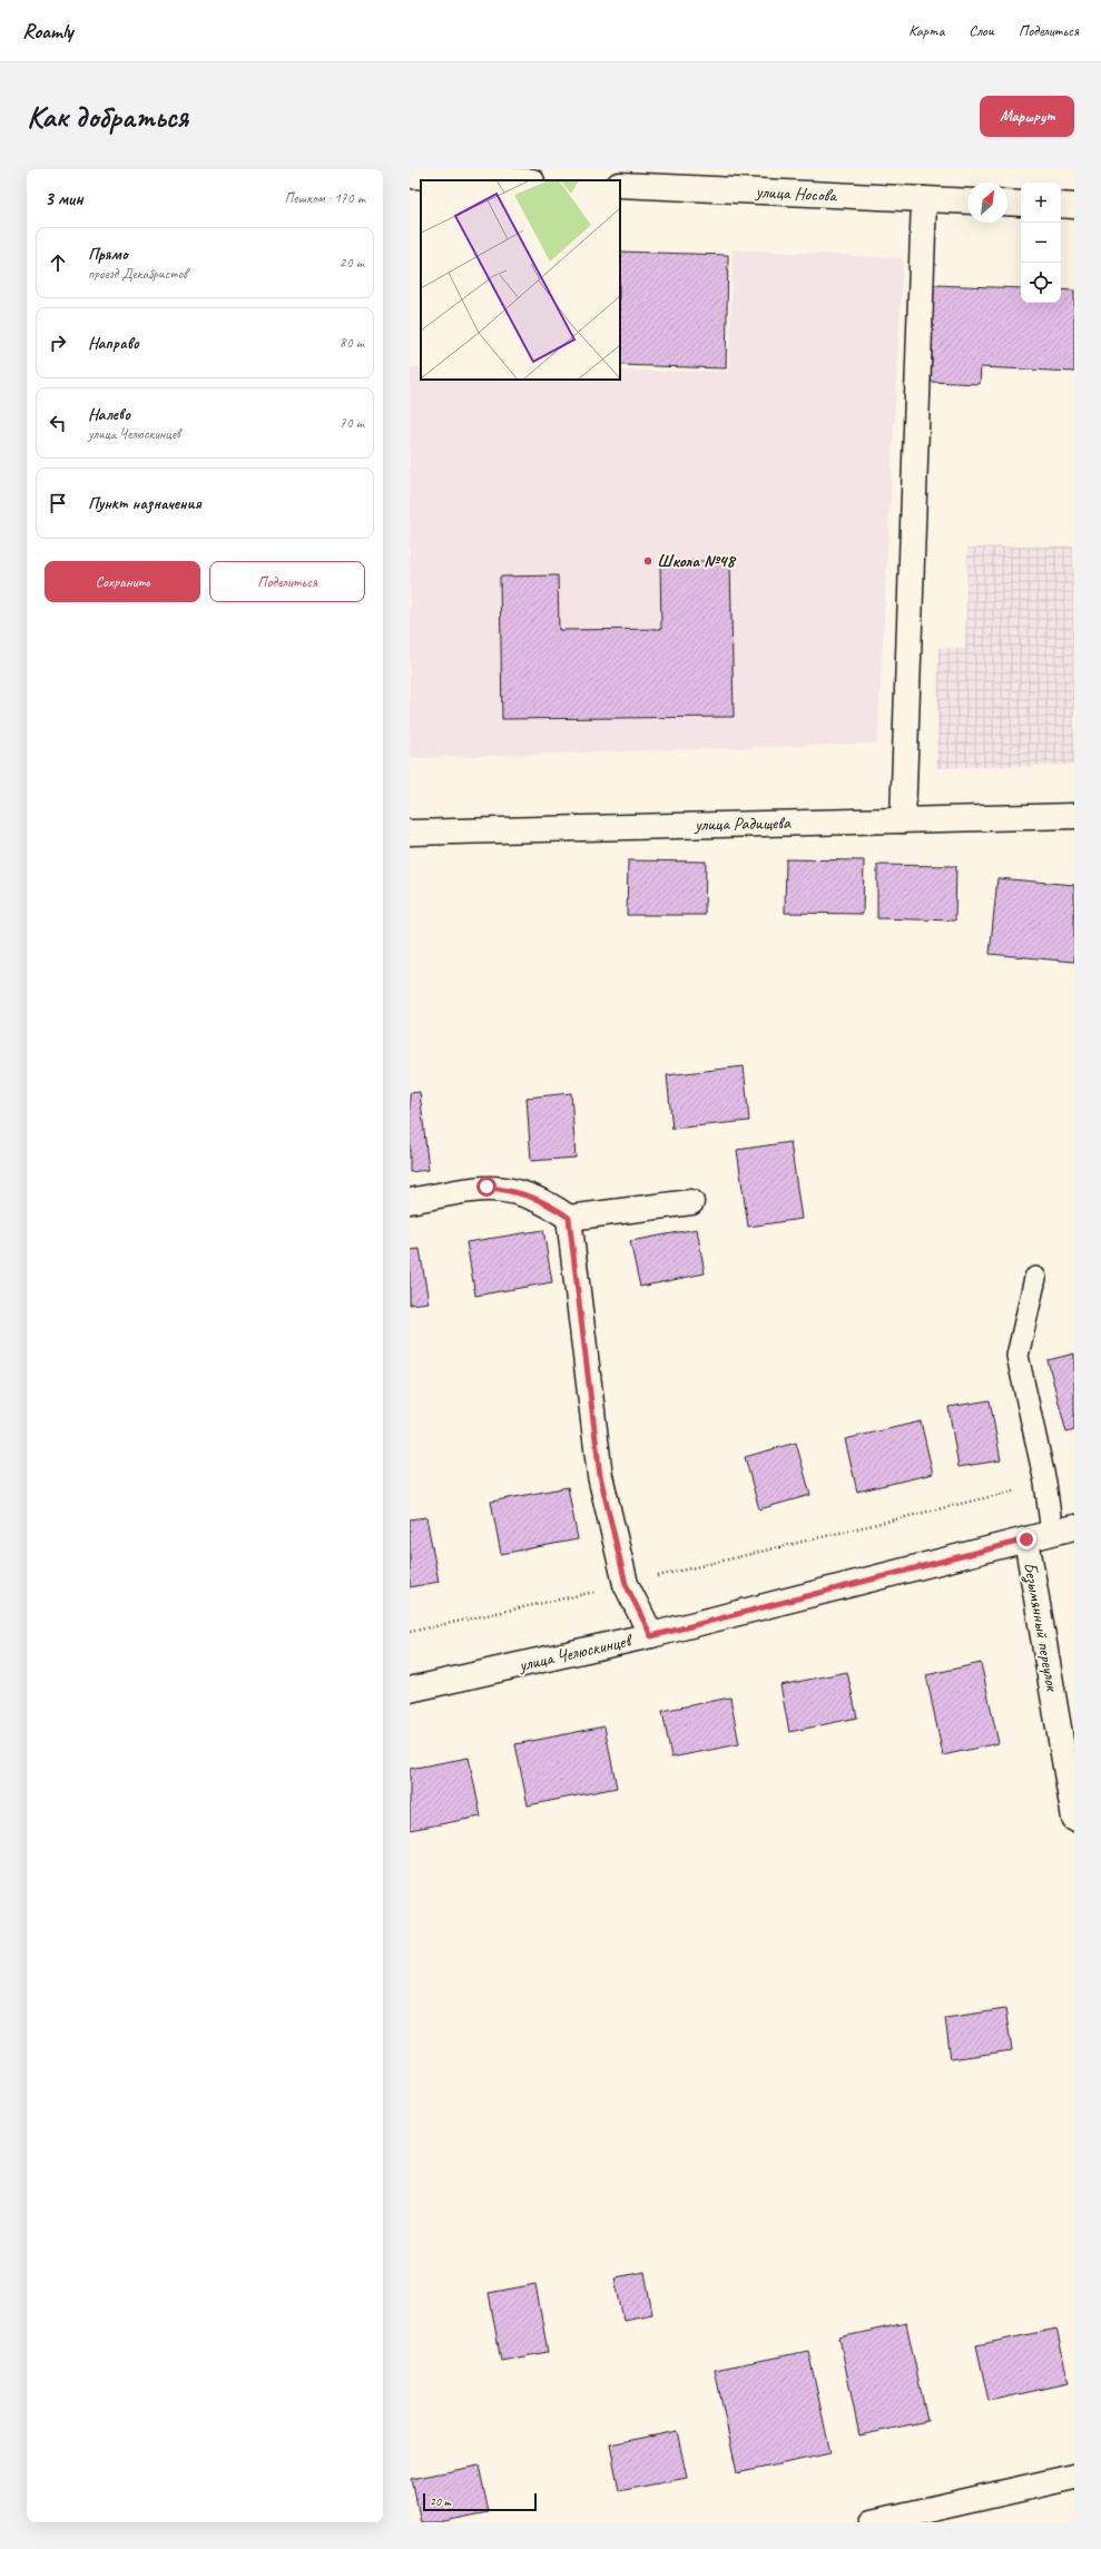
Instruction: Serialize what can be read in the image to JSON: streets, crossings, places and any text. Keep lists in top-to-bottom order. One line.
{"streets":{"street":["улица Носова","улица Радищева","Безымянный переулок","улица Челюскинцев"]},"crossings":[["Безымянный переулок","улица Челюскинцев"]],"places":["Школа №48"],"scale_bar":"20 m","north":"top right","page":{"header":"Roamly","nav":["Карта","Слои","Поделиться"],"buttons":["Маршрут",["Сохранить","Поделиться"]],"title":"Как добраться","heading":["3 мин","Пешком · 170 m"],"map_buttons":["+","−"],"list":[["Прямо","проезд Декабристов","20 m"],["Направо","80 m"],["Налево","улица Челюскинцев","70 m"],"Пункт назначения"],"scale":"20 m"}}
